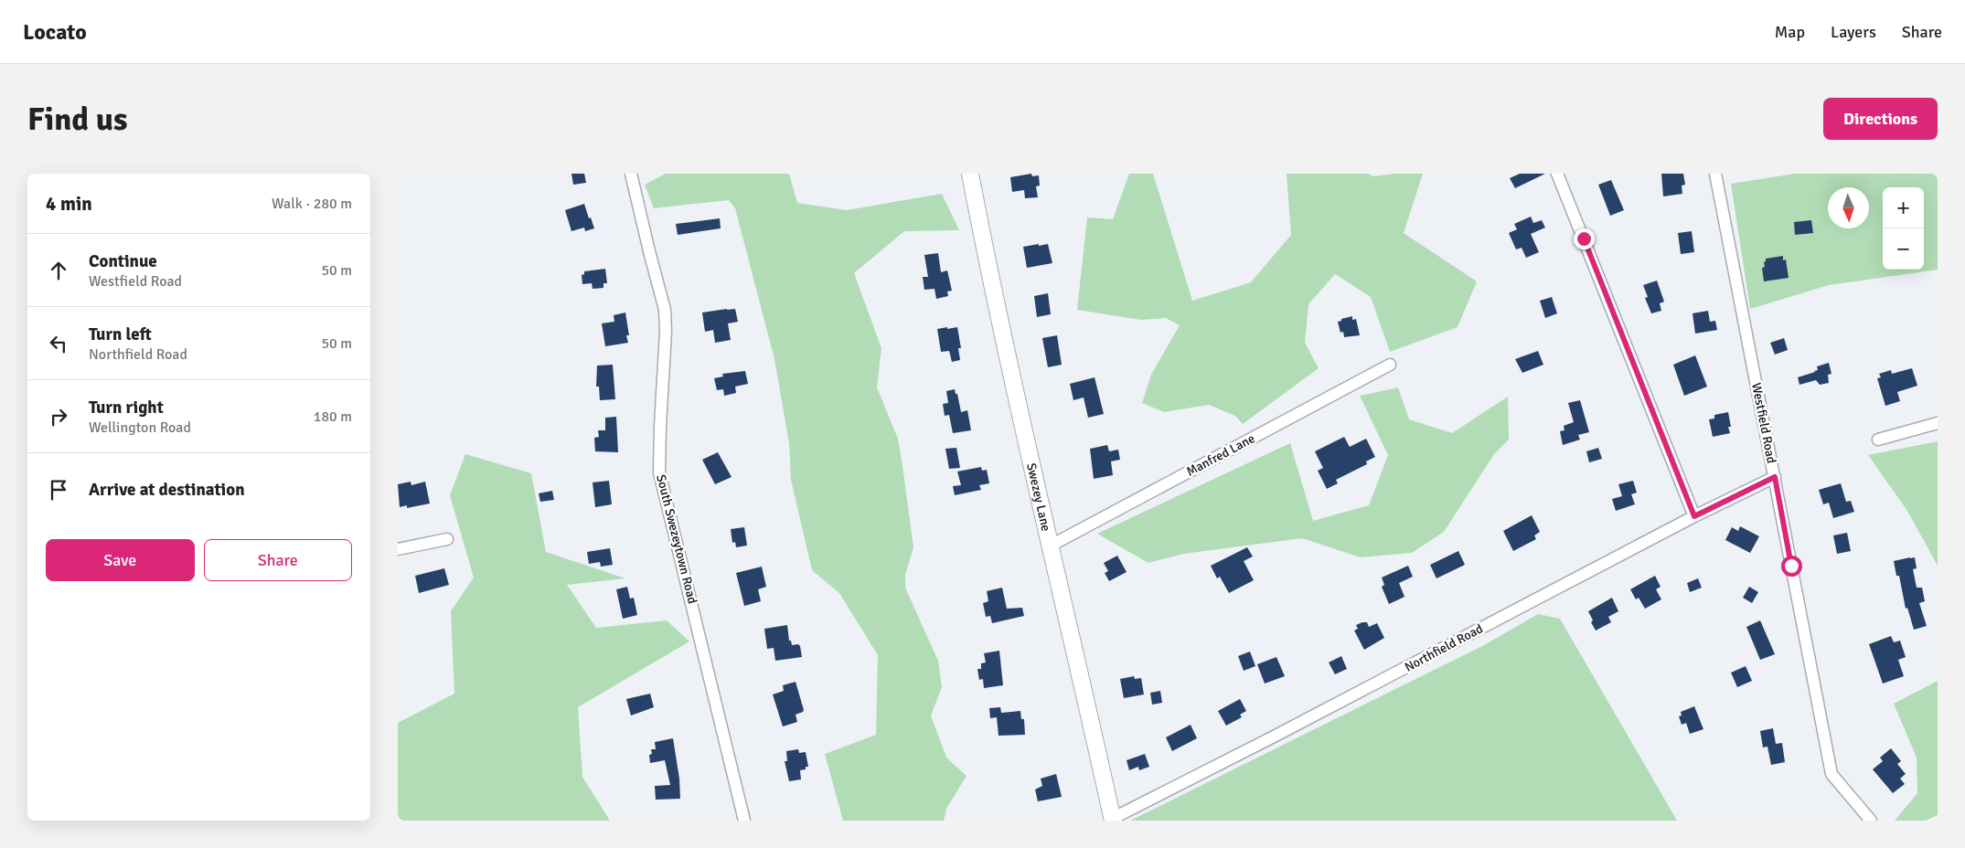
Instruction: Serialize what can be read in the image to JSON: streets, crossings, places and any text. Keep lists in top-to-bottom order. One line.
{"streets":{"street":["Westfield Road","Manfred Lane","Swezey Lane","South Swezeytown Road","Northfield Road"]},"crossings":[["Westfield Road","Northfield Road"],["Manfred Lane","Swezey Lane"],["Swezey Lane","Northfield Road"]],"north":"bottom","page":{"header":"Locato","nav":["Map","Layers","Share"],"buttons":["Directions",["Save","Share"]],"title":"Find us","heading":["4 min","Walk · 280 m"],"map_buttons":["+","−"],"list":[["Continue","Westfield Road","50 m"],["Turn left","Northfield Road","50 m"],["Turn right","Wellington Road","180 m"],"Arrive at destination"]}}
